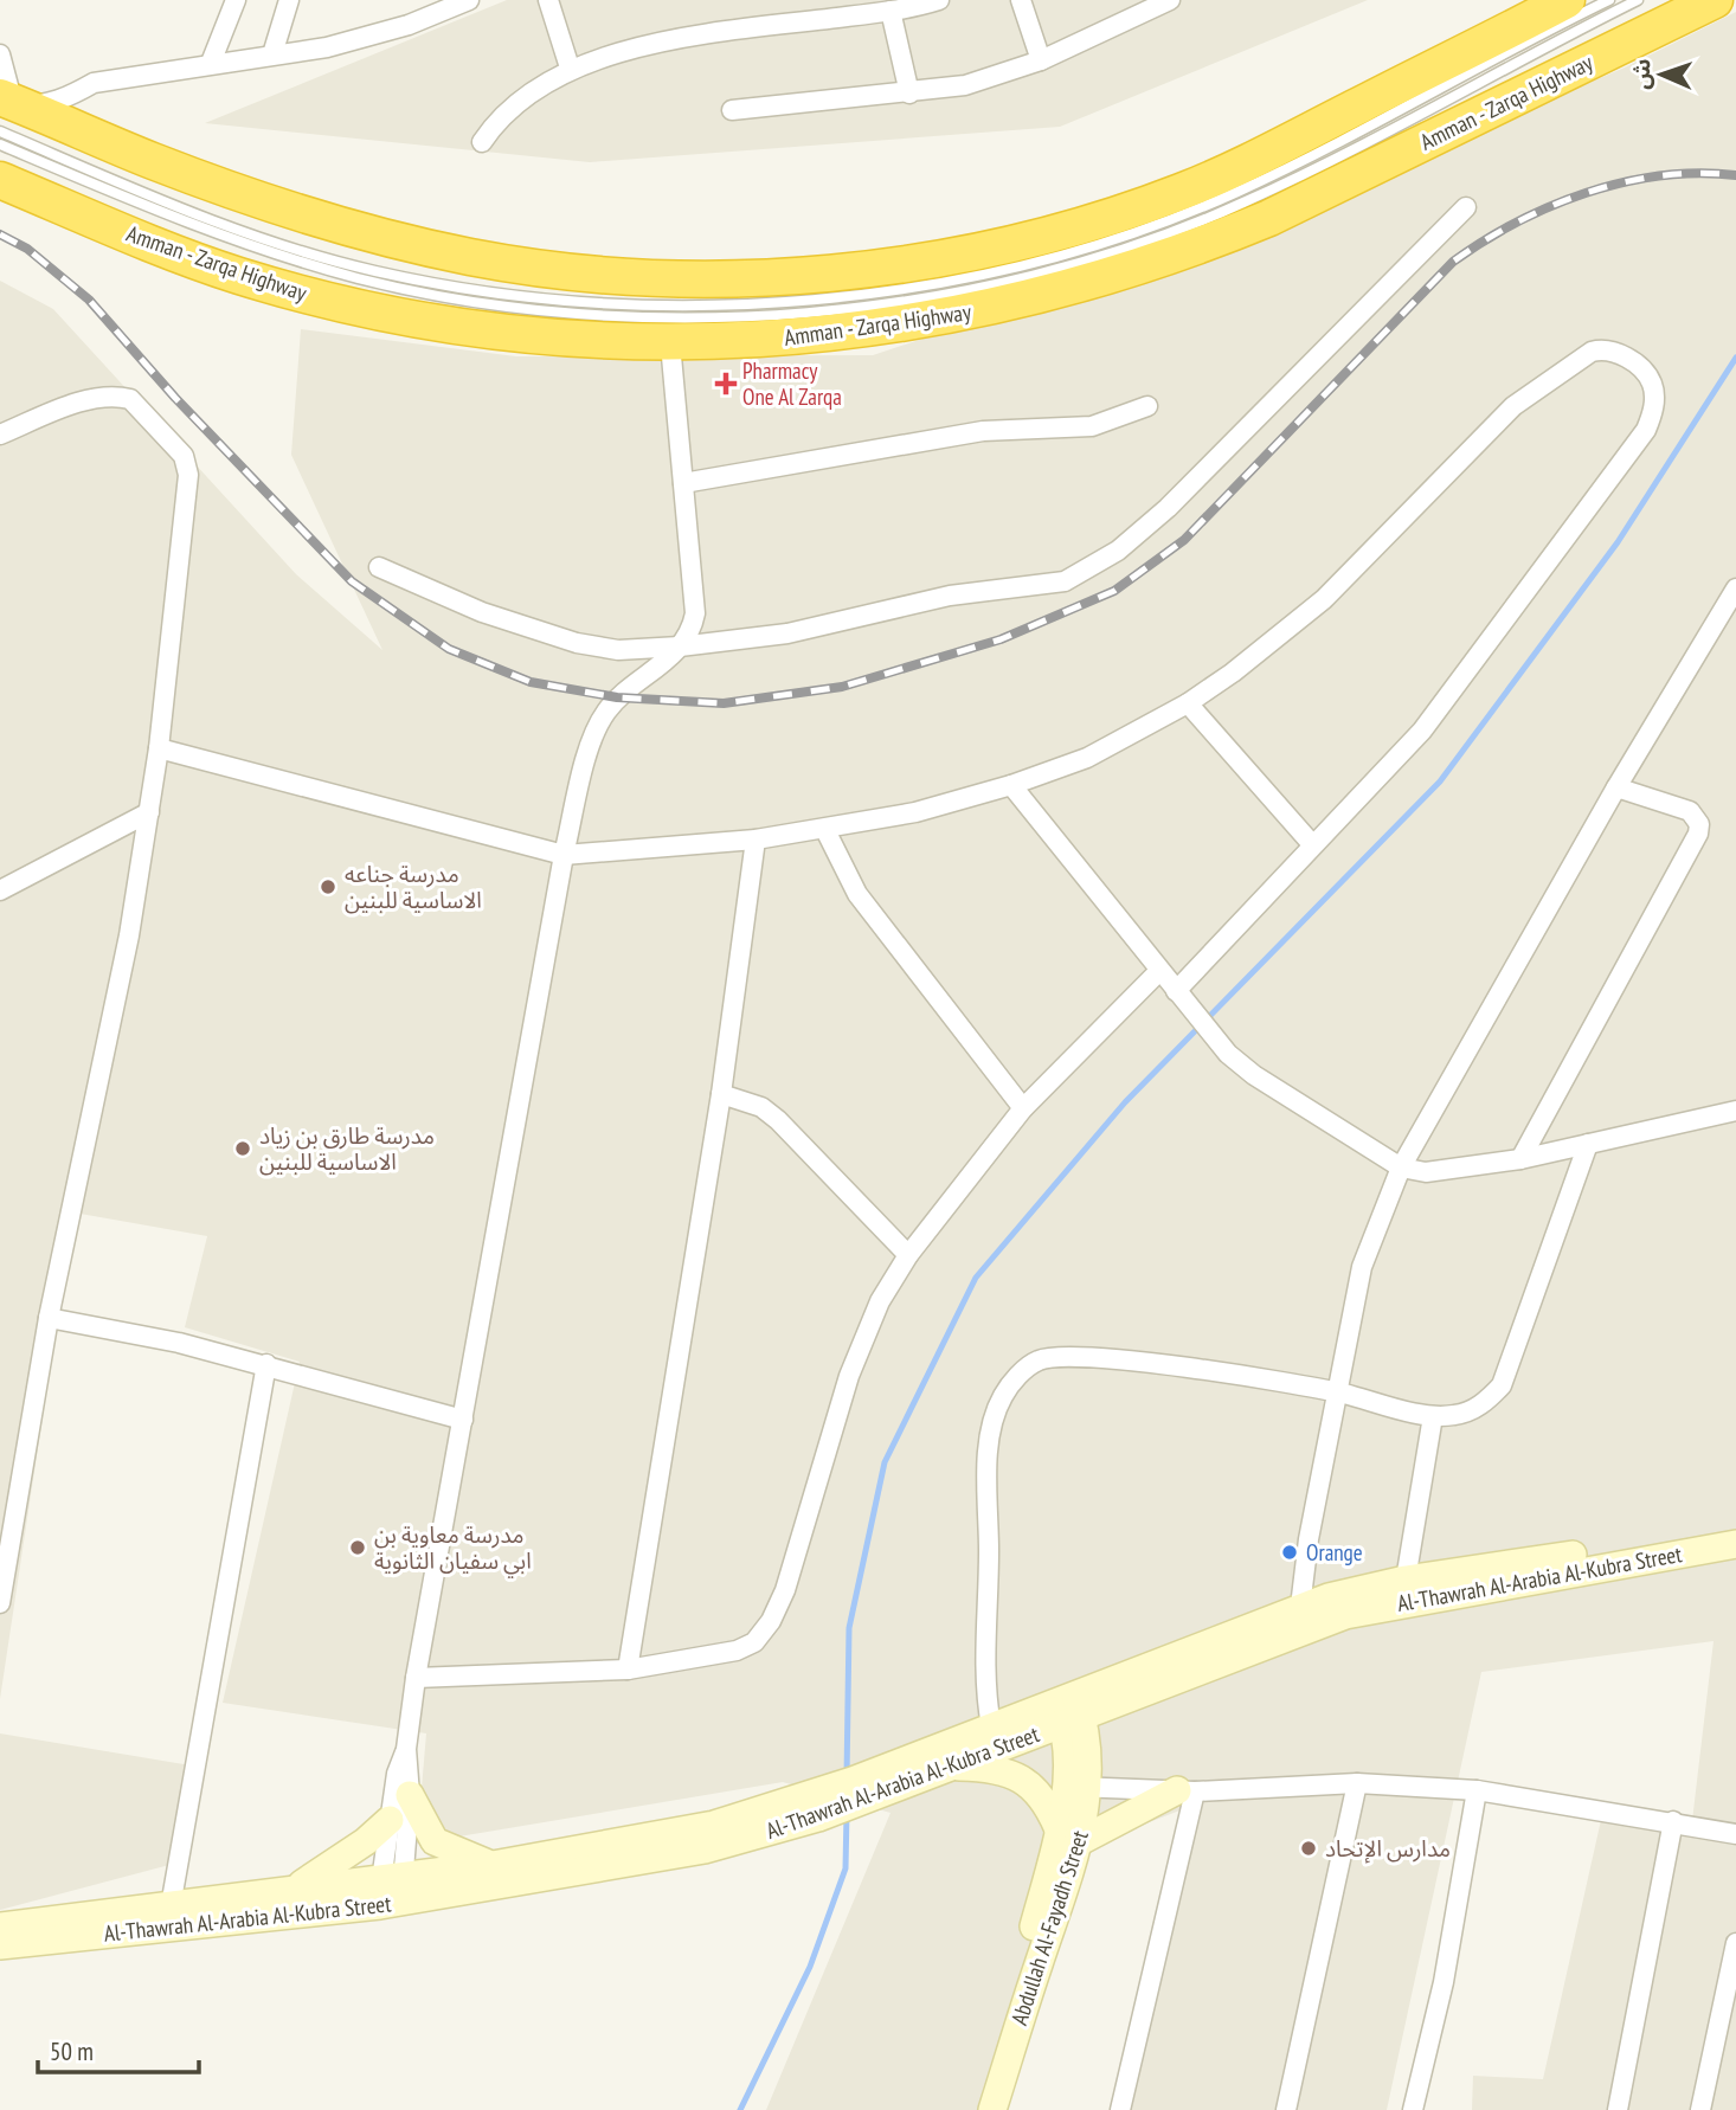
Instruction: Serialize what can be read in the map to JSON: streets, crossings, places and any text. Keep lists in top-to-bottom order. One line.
{"streets":{"highway":["Amman - Zarqa Highway"],"main road":["Al-Thawrah Al-Arabia Al-Kubra Street","Abdullah Al-Fayadh Street"]},"crossings":[["Al-Thawrah Al-Arabia Al-Kubra Street","Abdullah Al-Fayadh Street"]],"places":{"health":["Pharmacy One Al Zarqa"],"other":["مدرسة جناعه الاساسية للبنين","مدرسة طارق بن زياد الاساسية للبنين","مدرسة معاوية بن ابي سفيان الثانوية","Orange","مدارس الإتحاد"]},"scale_bar":"50 m","north":"left"}
